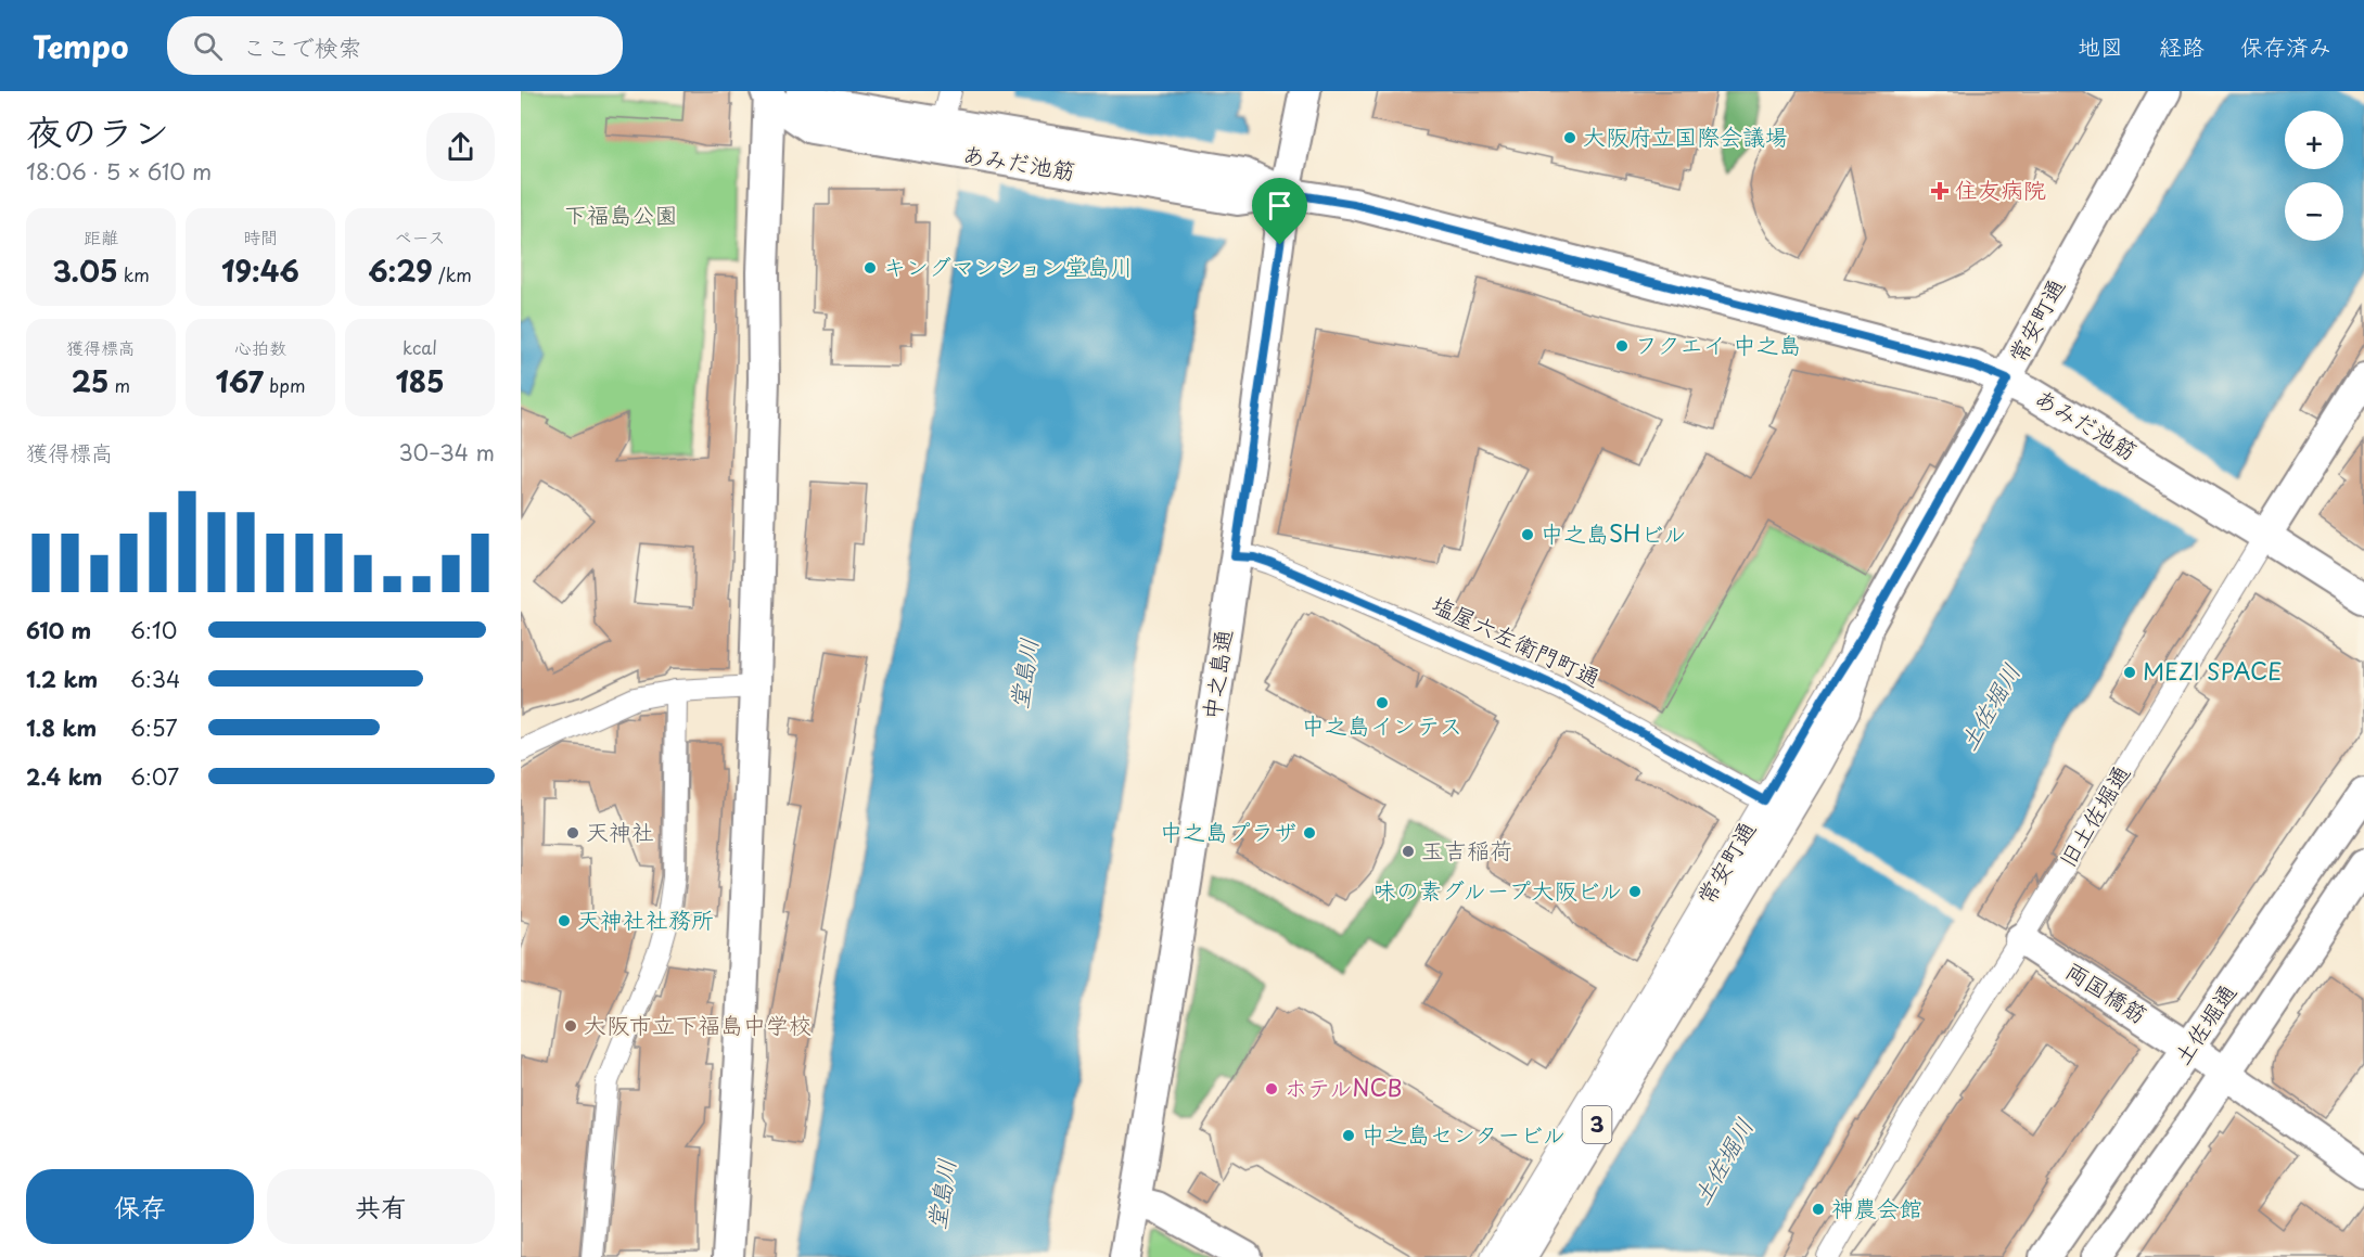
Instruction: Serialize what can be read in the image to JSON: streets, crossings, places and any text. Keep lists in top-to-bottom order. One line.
{"streets":{"highway":["3"],"street":["あみだ池筋","常安町通","塩屋六左衛門町通","中之島通","旧土佐堀通","両国橋筋","土佐堀通"]},"crossings":[["あみだ池筋","常安町通"],["あみだ池筋","中之島通"],["あみだ池筋","旧土佐堀通"],["常安町通","塩屋六左衛門町通"],["常安町通","3"],["塩屋六左衛門町通","中之島通"],["旧土佐堀通","両国橋筋"],["両国橋筋","土佐堀通"]],"water":["堂島川","土佐堀川"],"parks":["下福島公園"],"places":{"other":["大阪府立国際会議場","キングマンション堂島川","フクエイ 中之島","中之島SHビル","MEZI SPACE","中之島インテス","天神社","中之島プラザ","玉吉稲荷","味の素グループ大阪ビル","天神社社務所","大阪市立下福島中学校","ホテルNCB","中之島センタービル","神農会館"],"health":["住友病院"]},"page":{"header":"Tempo","search":"ここで検索","nav":["地図","経路","保存済み"],"heading":["夜のラン","18:06 · 5 × 610 m"],"map_buttons":["+","−"],"stats":[["距離","3.05 km"],["時間","19:46"],["ペース","6:29 /km"],["獲得標高","25 m"],["心拍数","167 bpm"],["kcal","185"]],"chart":["獲得標高","30–34 m"],"list":[{"name":"610 m","note":"6:10"},{"name":"1.2 km","note":"6:34"},{"name":"1.8 km","note":"6:57"},{"name":"2.4 km","note":"6:07"}],"buttons":["保存","共有"]}}
